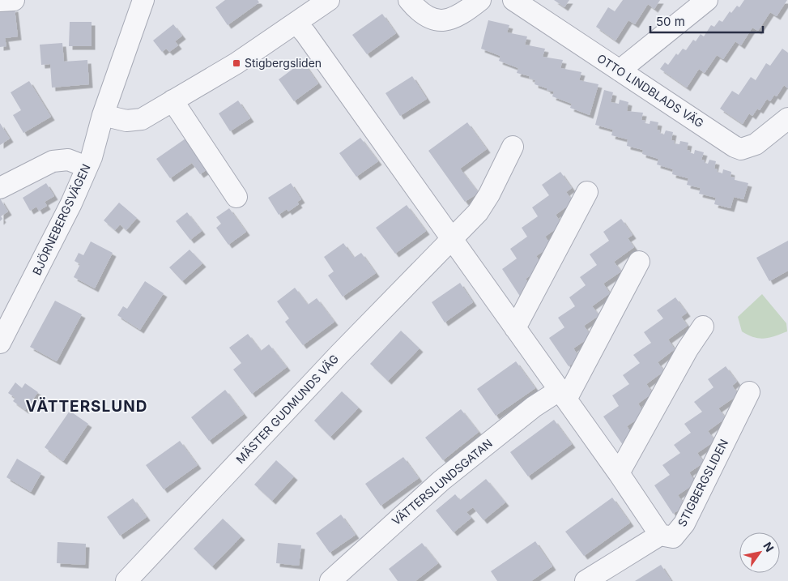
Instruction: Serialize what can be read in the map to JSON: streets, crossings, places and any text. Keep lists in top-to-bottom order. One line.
{"streets":{"street":["OTTO LINDBLADS VÄG","BJÖRNEBERGSVÄGEN","MÄSTER GUDMUNDS VÄG","VÄTTERSLUNDSGATAN","STIGBERGSLIDEN"]},"districts":["VÄTTERSLUND"],"places":{"transit":["Stigbergsliden"]},"scale_bar":"50 m","north":"top right"}
